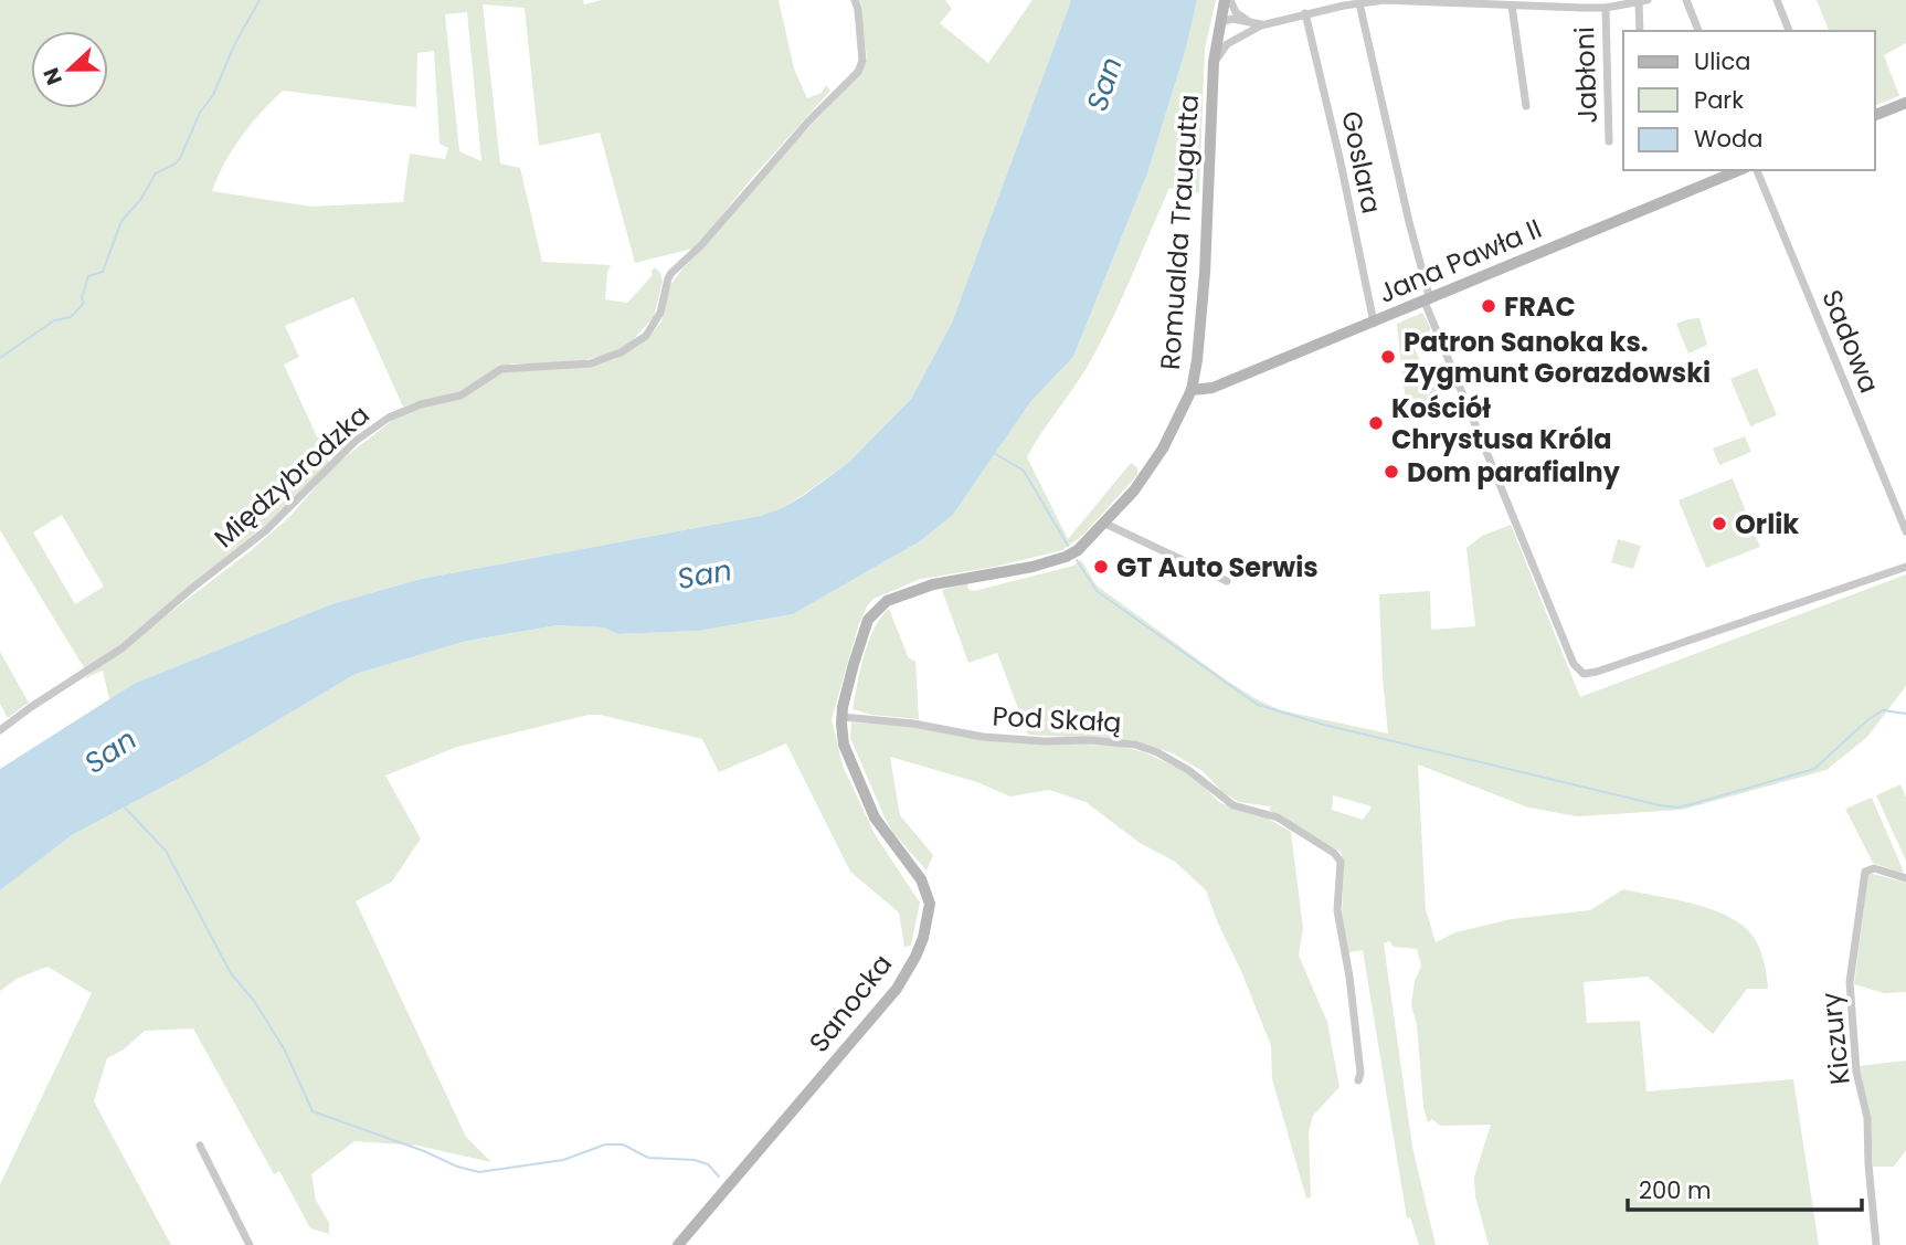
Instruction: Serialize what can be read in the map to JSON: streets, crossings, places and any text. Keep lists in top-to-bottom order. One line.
{"streets":{"street":["Jabłoni","Goslara","Romualda Traugutta","Jana Pawła II","Sadowa","Międzybrodzka","Pod Skałą","Sanocka","Kiczury"]},"crossings":[["Jabłoni","Romualda Traugutta"],["Goslara","Romualda Traugutta"],["Goslara","Jana Pawła II"],["Romualda Traugutta","Jana Pawła II"],["Romualda Traugutta","Pod Skałą"],["Romualda Traugutta","Sanocka"],["Pod Skałą","Sanocka"]],"water":["San"],"places":["FRAC","Patron Sanoka ks. Zygmunt Gorazdowski","Kościół Chrystusa Króla","Dom parafialny","Orlik","GT Auto Serwis"],"legend":["Ulica","Park","Woda"],"scale_bar":"200 m","north":"left"}
